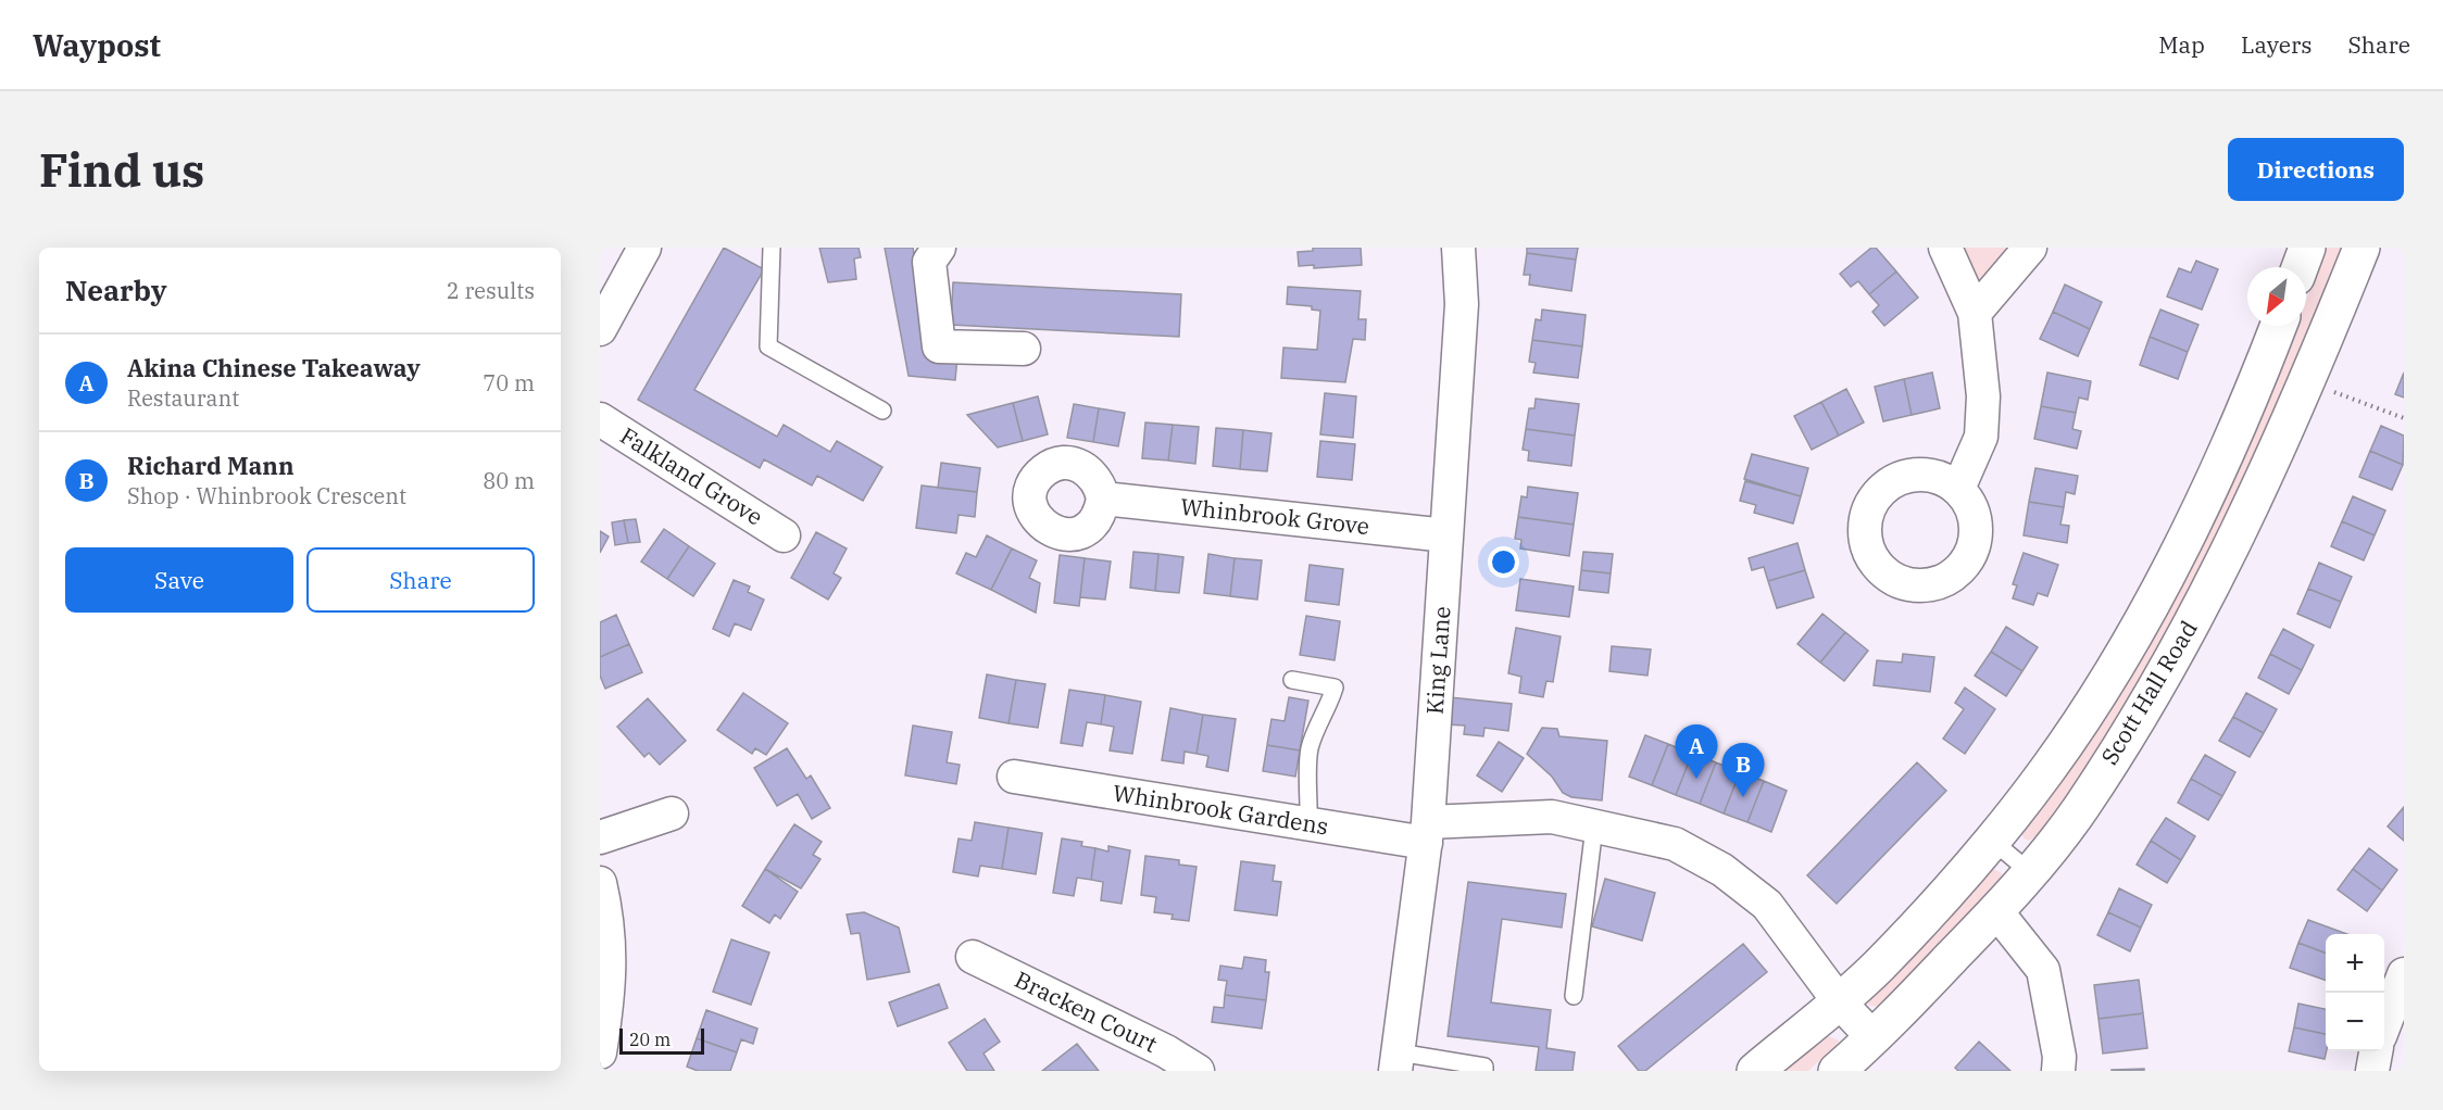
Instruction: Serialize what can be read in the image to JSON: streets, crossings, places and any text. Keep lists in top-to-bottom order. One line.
{"streets":{"highway":["Scott Hall Road"],"street":["Falkland Grove","Whinbrook Grove","King Lane","Whinbrook Gardens","Bracken Court"]},"crossings":[["Whinbrook Grove","King Lane"],["King Lane","Whinbrook Gardens"],["Scott Hall Road","Whinbrook Gardens"]],"scale_bar":"20 m","north":"bottom left","page":{"header":"Waypost","nav":["Map","Layers","Share"],"buttons":["Directions",["Save","Share"]],"title":"Find us","heading":["Nearby","2 results"],"list":[{"mark":"A","name":"Akina Chinese Takeaway","note":"Restaurant","value":"70 m"},{"mark":"B","name":"Richard Mann","note":"Shop · Whinbrook Crescent","value":"80 m"}],"pins":["A","B"],"map_buttons":["+","−"],"scale":"20 m"}}
